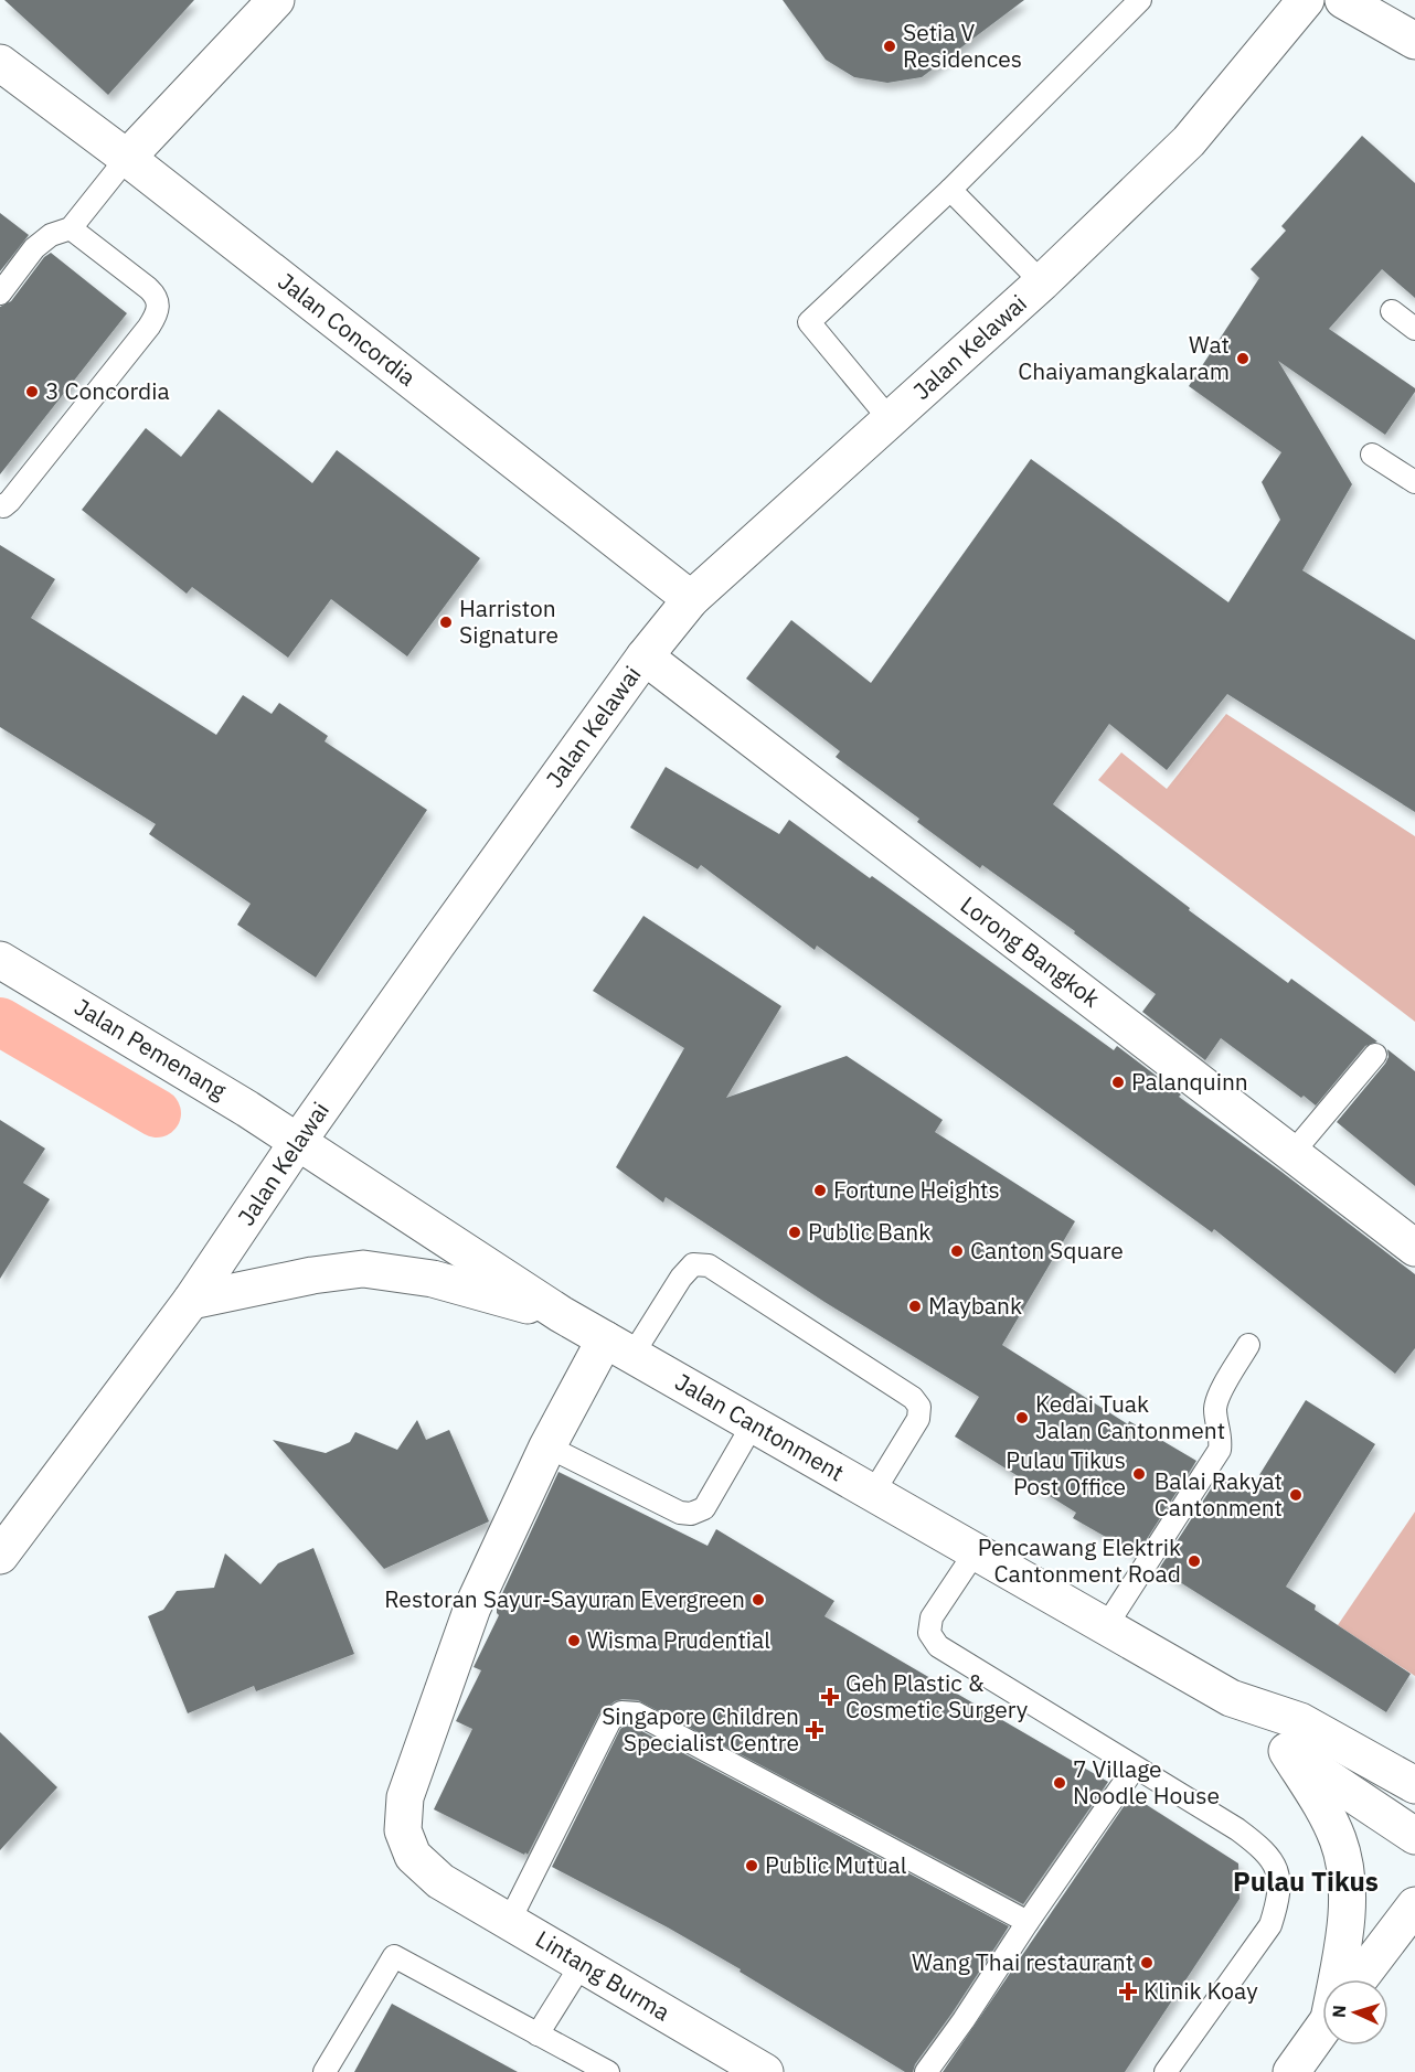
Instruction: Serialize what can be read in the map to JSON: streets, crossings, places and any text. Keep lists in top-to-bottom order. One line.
{"streets":{"main road":["Jalan Concordia","Jalan Kelawai","Lorong Bangkok","Jalan Pemenang","Jalan Cantonment","Lintang Burma"]},"crossings":[["Jalan Concordia","Jalan Kelawai"],["Jalan Kelawai","Lorong Bangkok"],["Jalan Kelawai","Jalan Pemenang"],["Jalan Kelawai","Jalan Cantonment"],["Jalan Pemenang","Jalan Cantonment"],["Jalan Cantonment","Lintang Burma"]],"districts":["Pulau Tikus"],"places":{"other":["Setia V Residences","Wat Chaiyamangkalaram","3 Concordia","Harriston Signature","Palanquinn","Fortune Heights","Public Bank","Canton Square","Maybank","Kedai Tuak Jalan Cantonment","Pulau Tikus Post Office","Balai Rakyat Cantonment","Pencawang Elektrik Cantonment Road","Restoran Sayur-Sayuran Evergreen","Wisma Prudential","7 Village Noodle House","Public Mutual","Wang Thai restaurant"],"health":["Geh Plastic & Cosmetic Surgery","Singapore Children Specialist Centre","Klinik Koay"]},"north":"left"}
